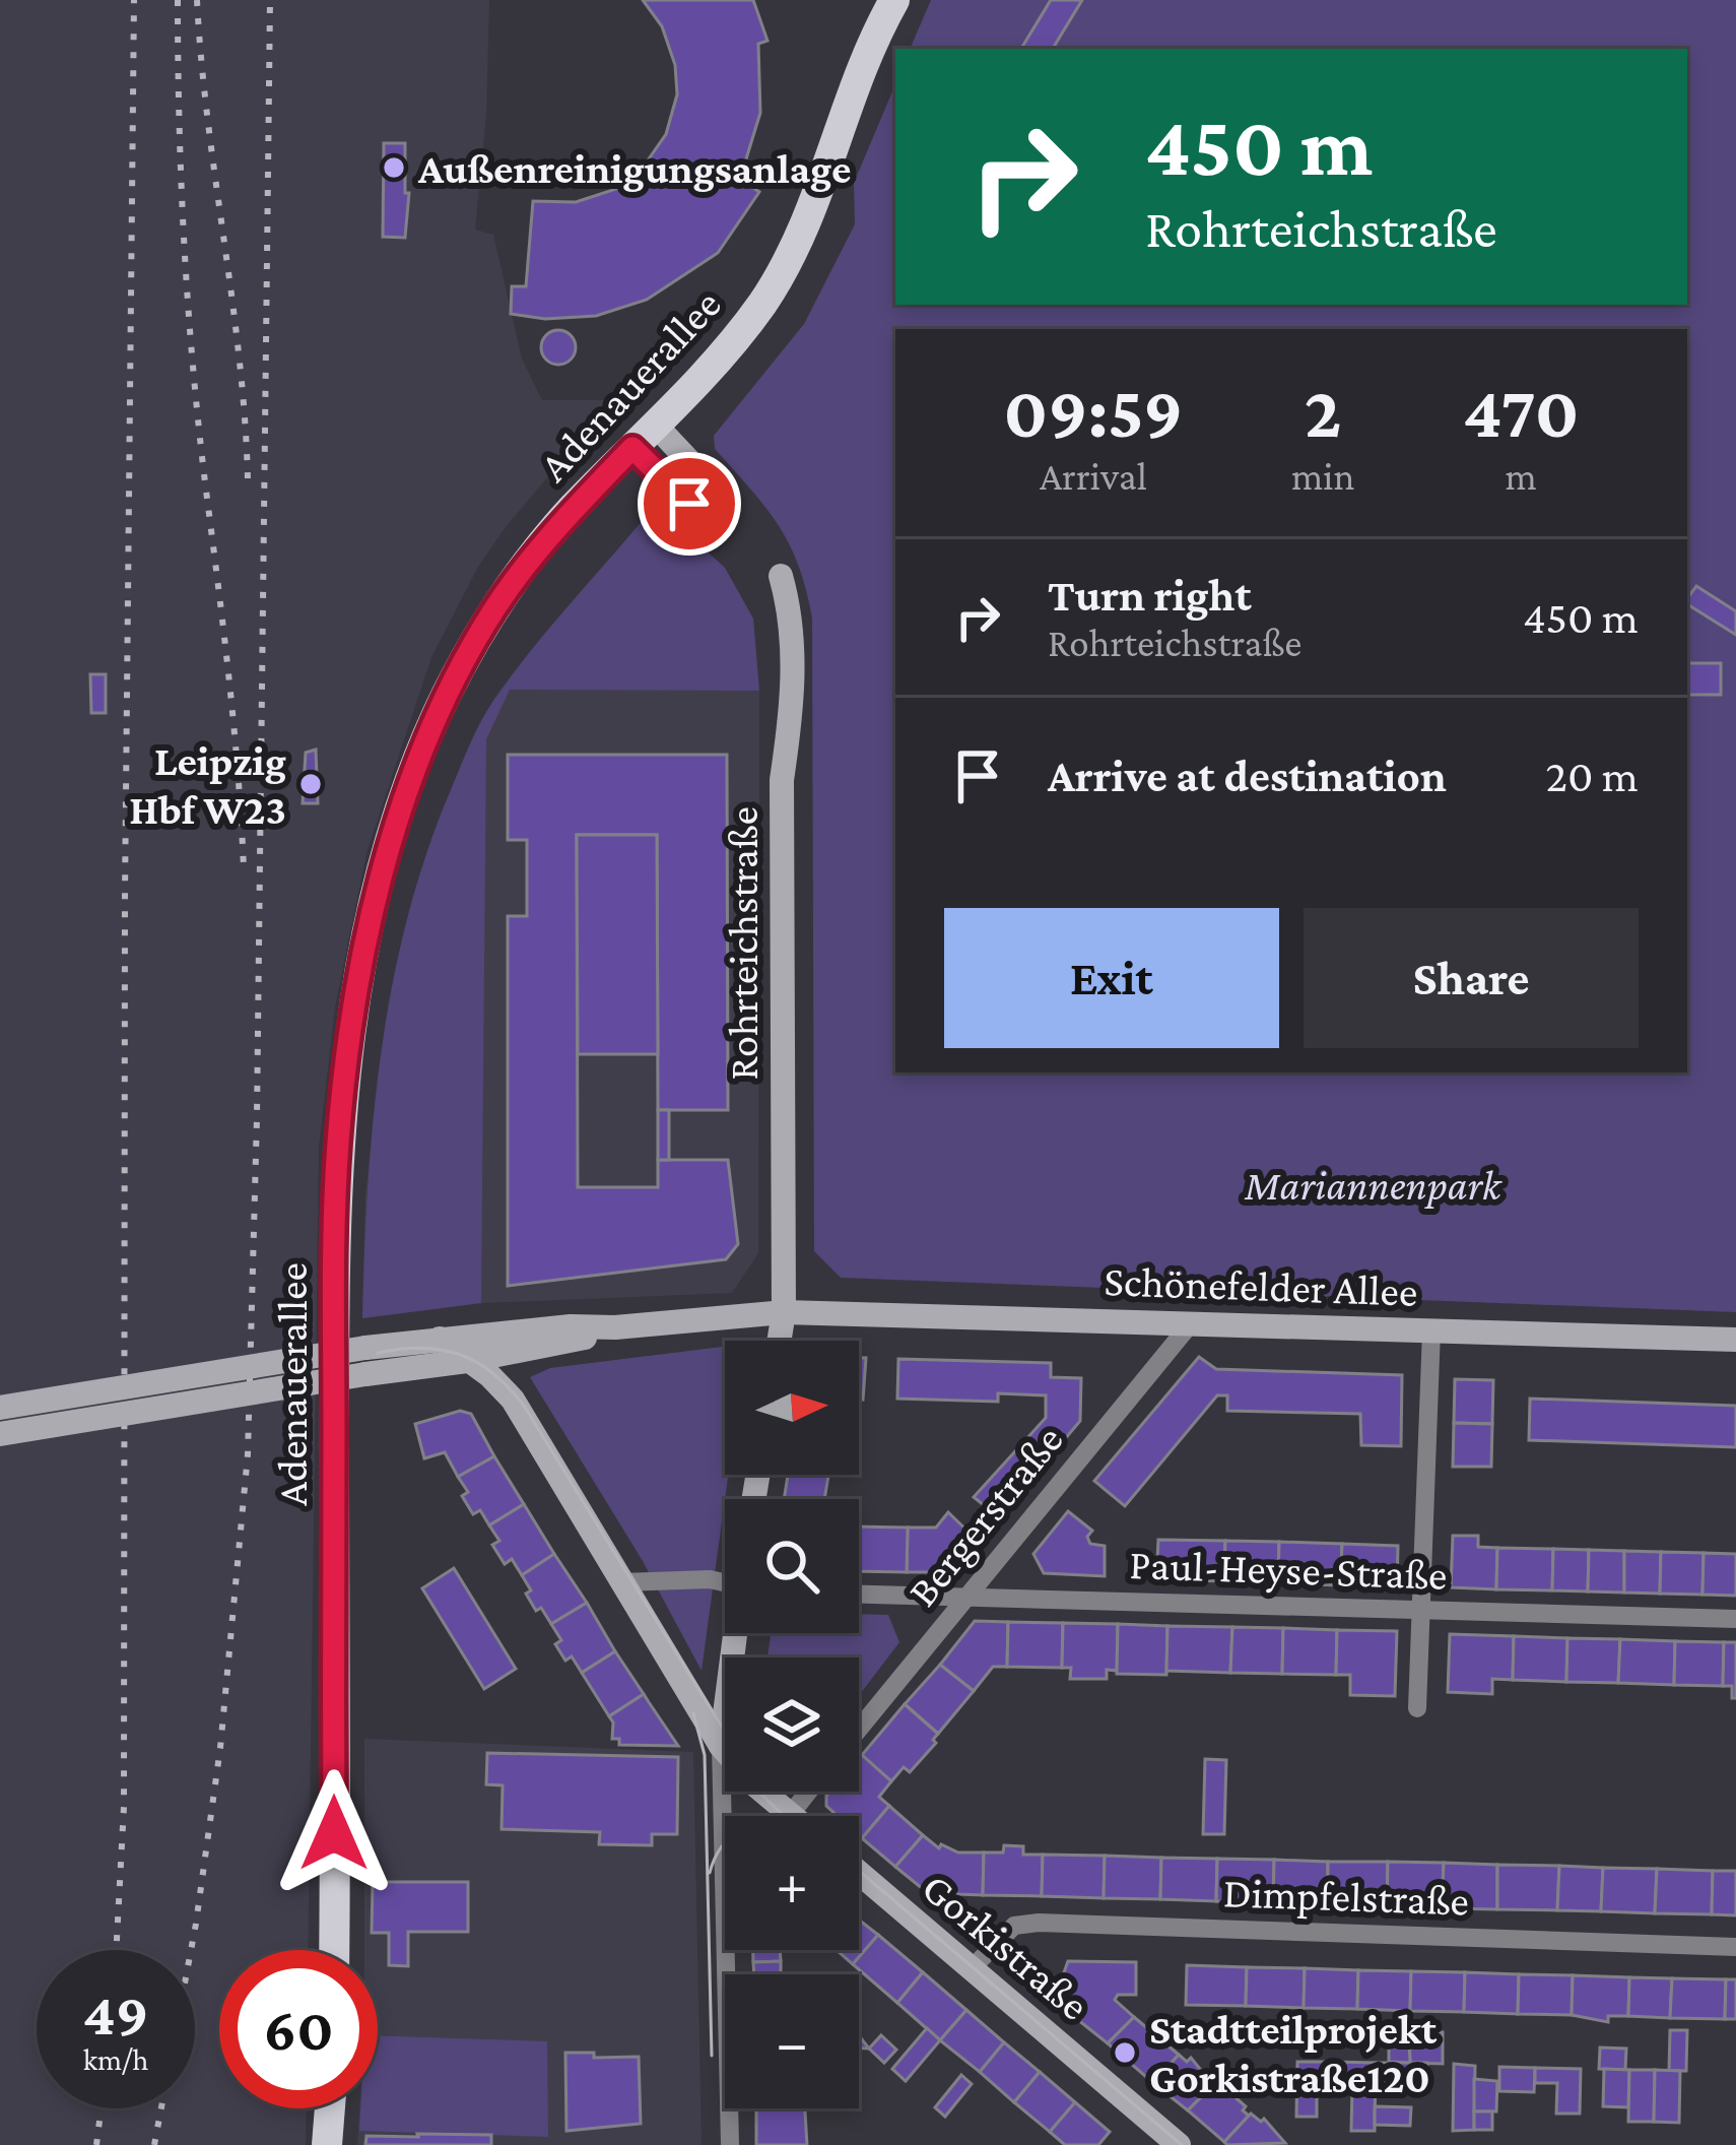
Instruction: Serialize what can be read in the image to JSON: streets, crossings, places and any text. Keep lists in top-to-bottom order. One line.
{"streets":{"main road":["Adenauerallee","Rohrteichstraße","Schönefelder Allee","Gorkistraße"],"street":["Bergerstraße","Paul-Heyse-Straße","Dimpfelstraße"]},"crossings":[["Rohrteichstraße","Schönefelder Allee"],["Schönefelder Allee","Bergerstraße"],["Bergerstraße","Paul-Heyse-Straße"],["Dimpfelstraße","Gorkistraße"]],"parks":["Mariannenpark"],"places":["Außenreinigungsanlage","Leipzig Hbf W23","Stadtteilprojekt Gorkistraße120"],"north":"right","page":{"turn":["450 m","Rohrteichstraße"],"eta":["09:59","Arrival","2","min","470","m"],"list":[{"name":"Turn right","note":"Rohrteichstraße","value":"450 m"},{"name":"Arrive at destination","value":"20 m"}],"buttons":["Exit","Share"],"map_buttons":["+","−"],"speed":"49 km/h","limit":"60"}}
